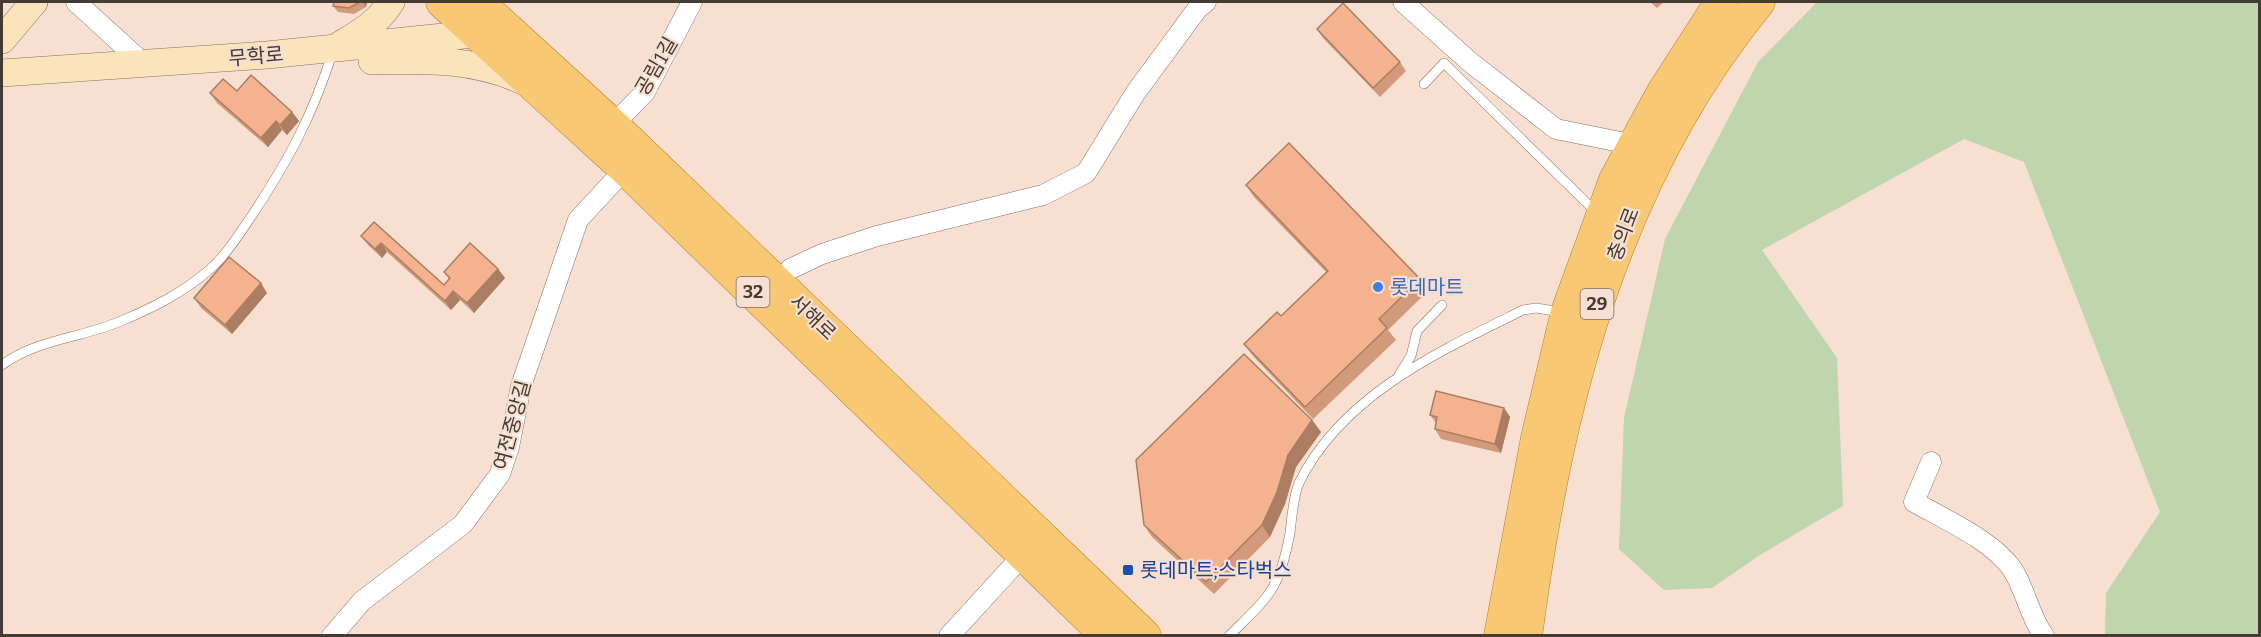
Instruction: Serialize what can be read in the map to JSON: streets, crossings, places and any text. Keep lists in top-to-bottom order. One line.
{"streets":{"main road":["무학로","충의로","32","29","서해로"],"street":["공림1길","여전중앙길"]},"crossings":[["무학로","서해로"],["공림1길","서해로"],["서해로","여전중앙길"]],"places":{"other":["롯데마트"],"transit":["롯데마트;스타벅스"]}}
